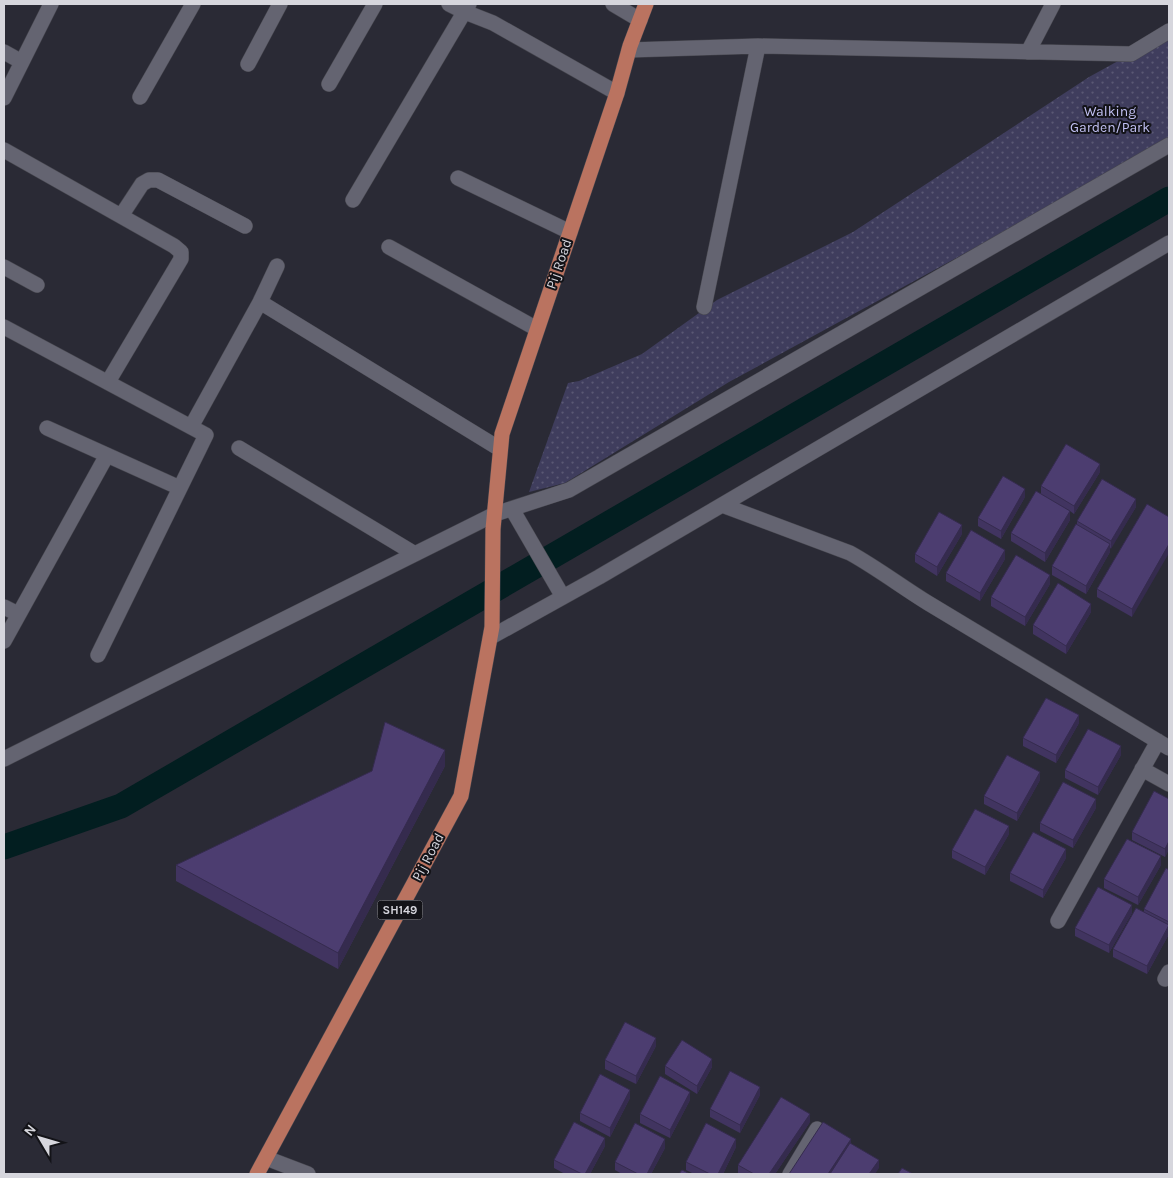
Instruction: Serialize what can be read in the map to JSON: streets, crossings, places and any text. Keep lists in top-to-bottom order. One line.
{"streets":{"main road":["Pij Road","SH149"]},"parks":["Walking Garden/Park"],"north":"top left"}
